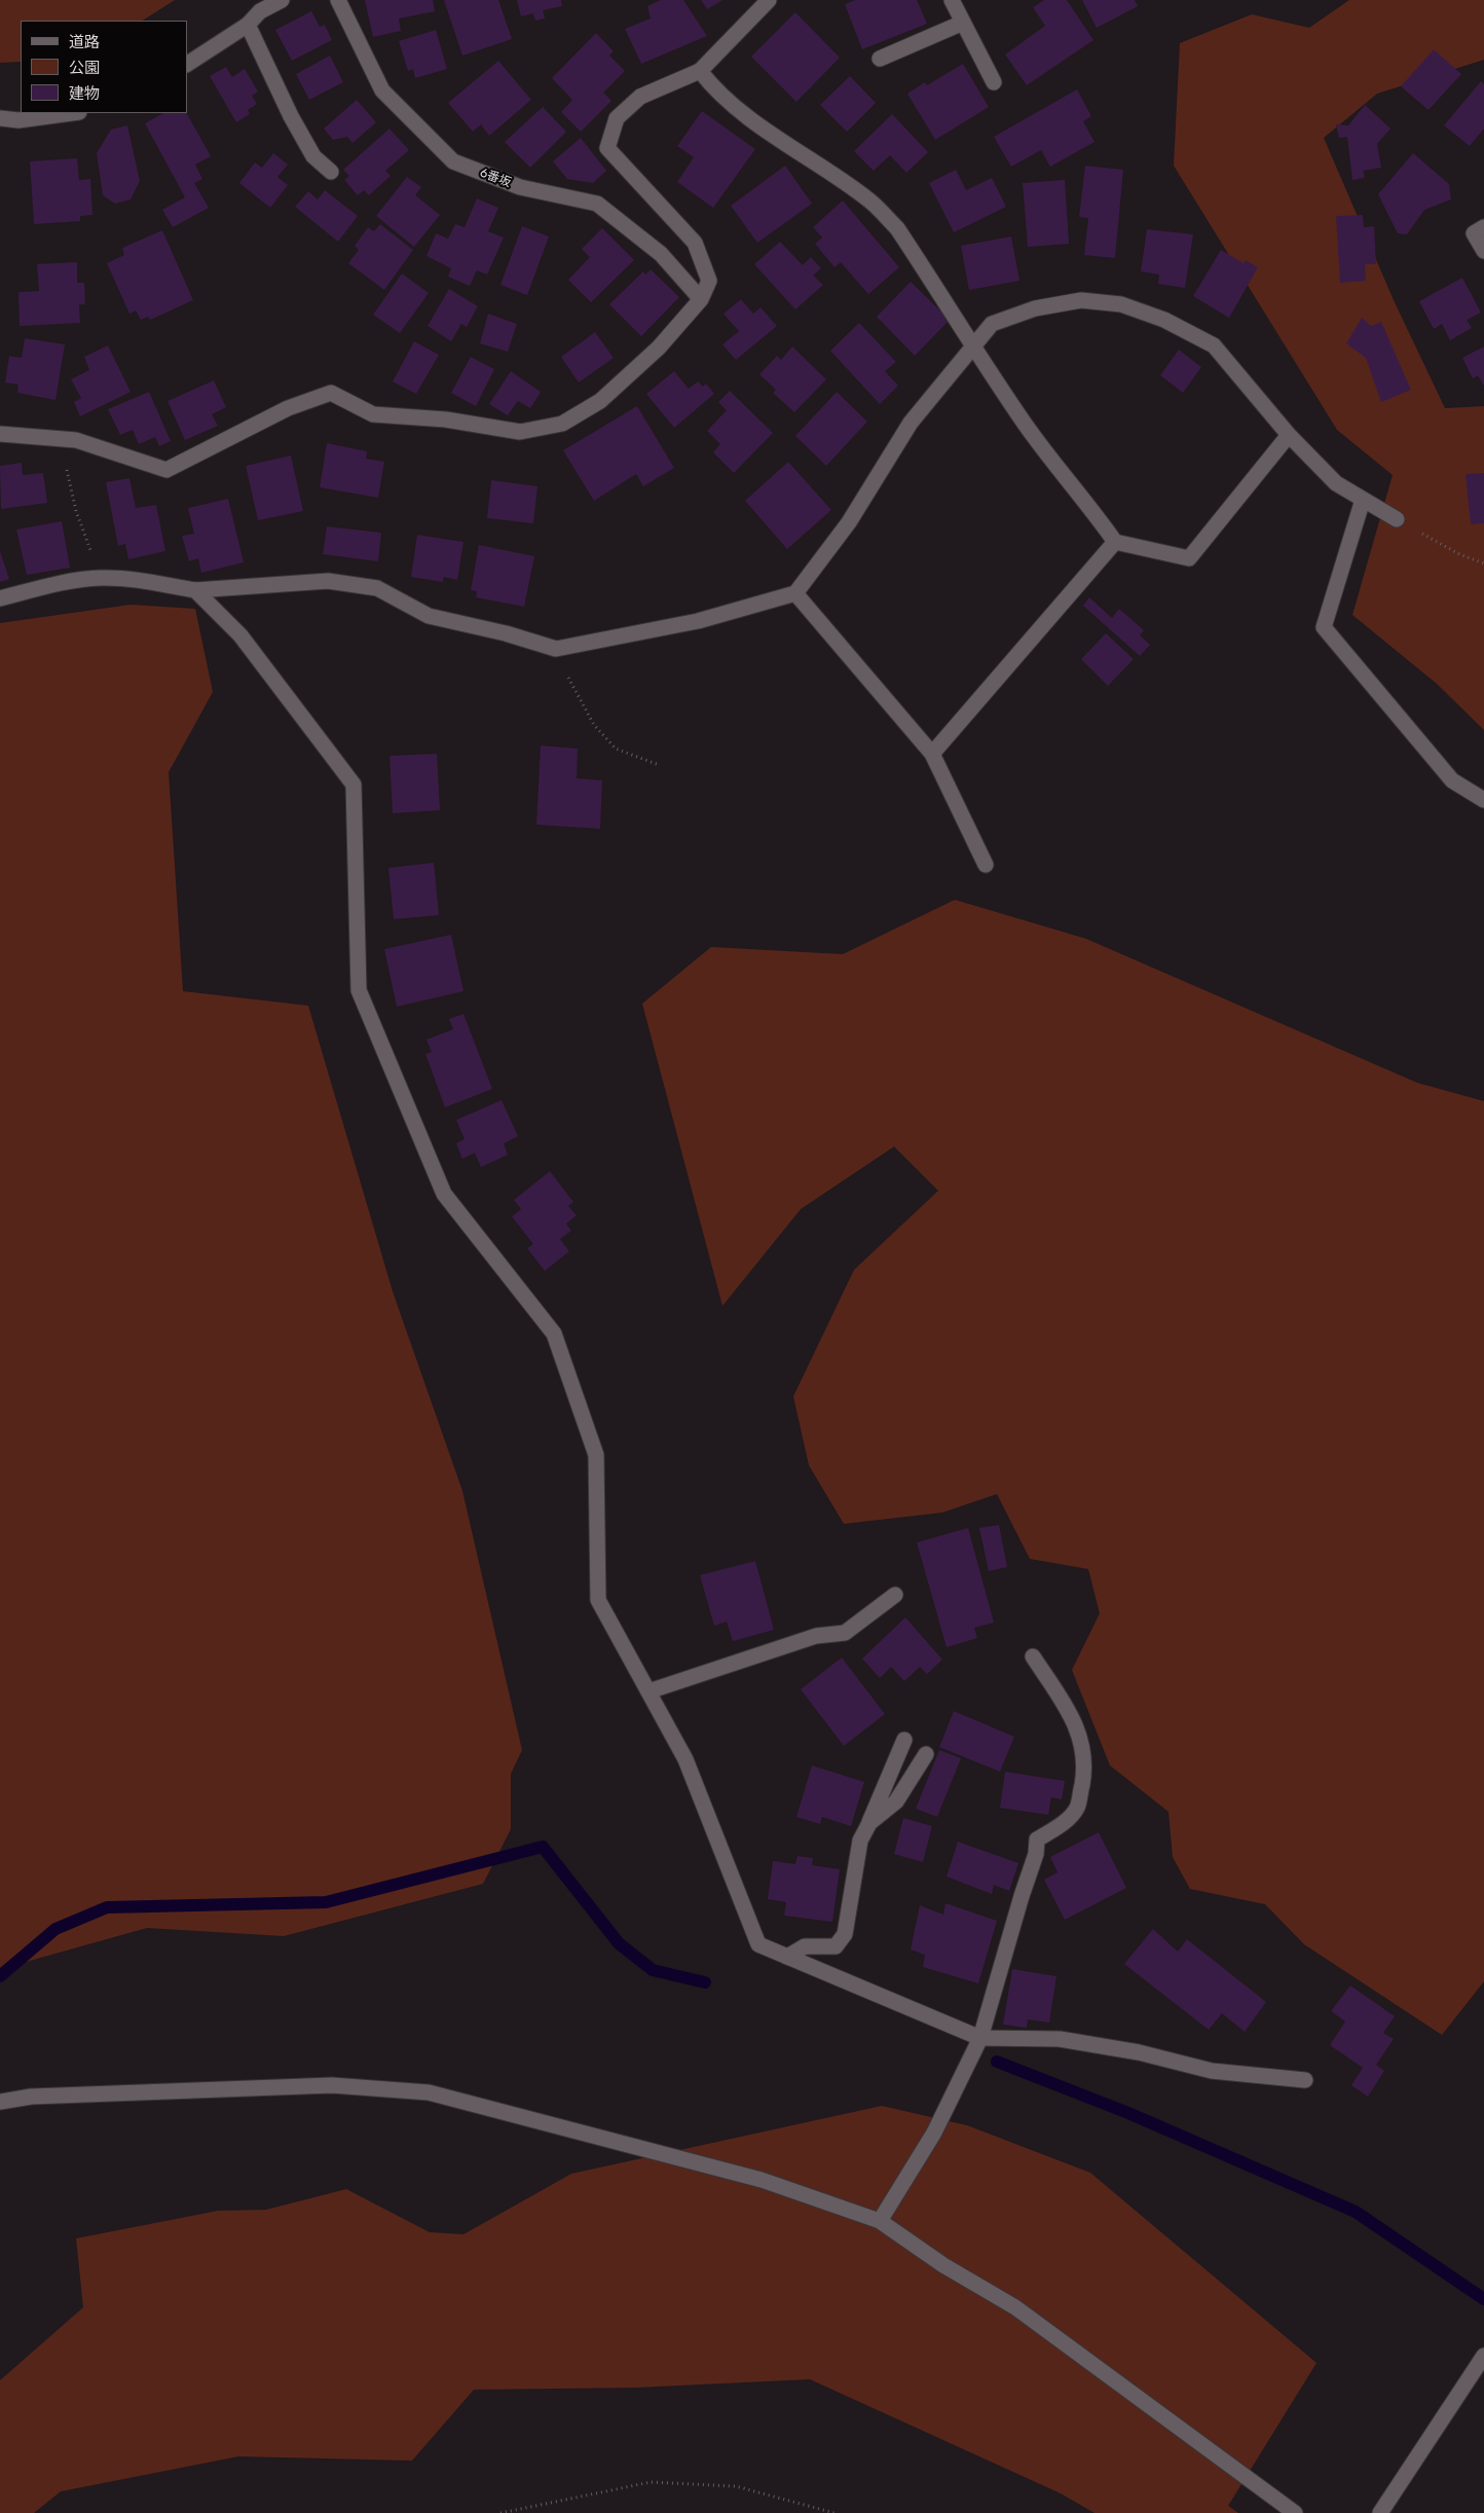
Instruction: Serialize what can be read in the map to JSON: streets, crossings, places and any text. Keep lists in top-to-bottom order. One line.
{"streets":{"street":["6番坂"]},"legend":["道路","公園","建物"]}
